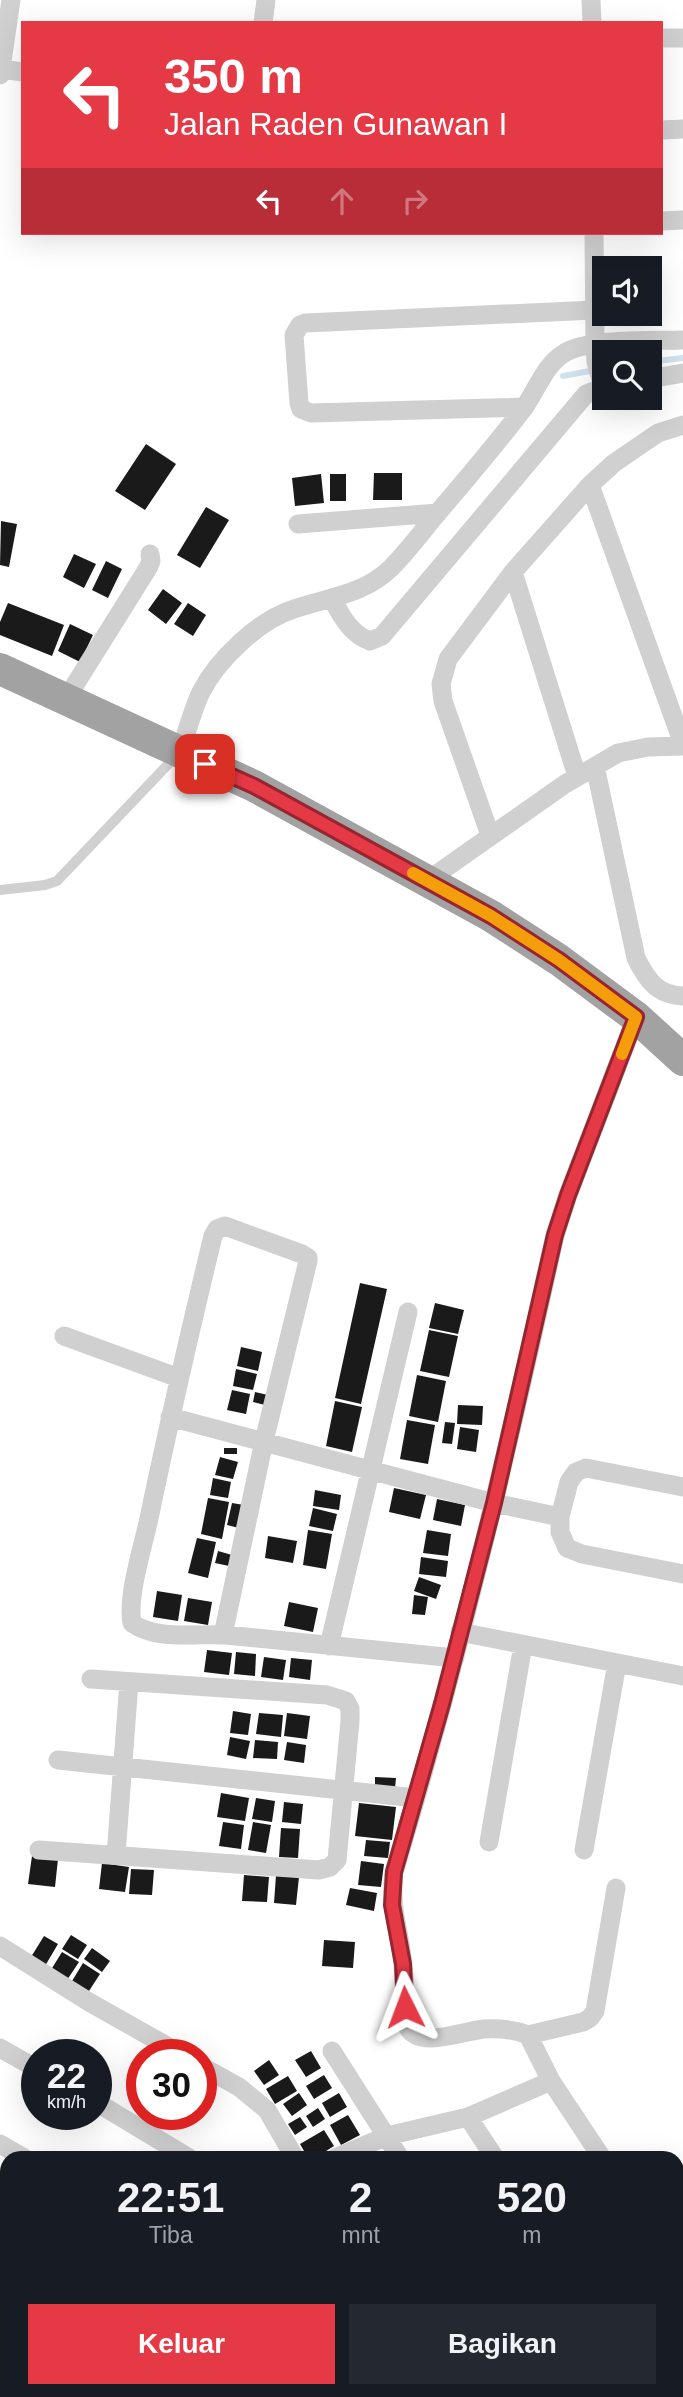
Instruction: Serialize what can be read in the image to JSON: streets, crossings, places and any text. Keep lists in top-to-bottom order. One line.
{"page":{"turn":["350 m","Jalan Raden Gunawan I"],"speed":"22 km/h","limit":"30","eta":["22:51","Tiba","2","mnt","520","m"],"buttons":["Keluar","Bagikan"]}}
